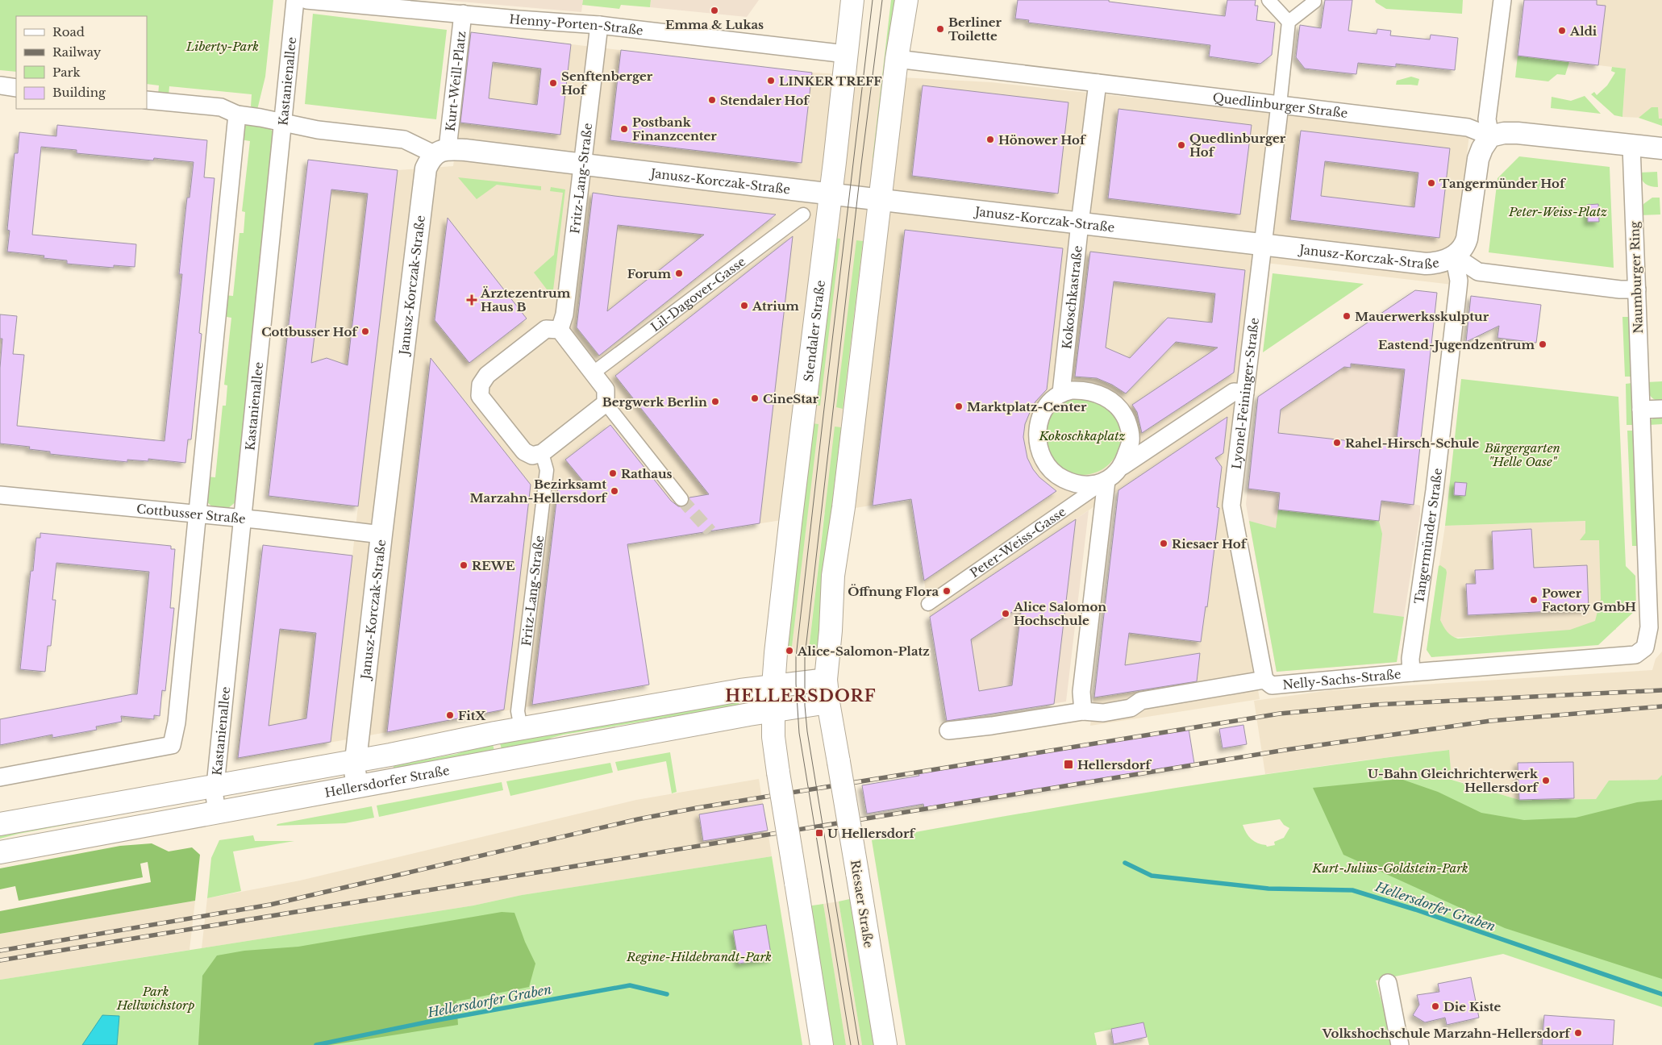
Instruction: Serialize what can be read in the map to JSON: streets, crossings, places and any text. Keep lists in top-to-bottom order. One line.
{"streets":{"main road":["Stendaler Straße","Hellersdorfer Straße","Riesaer Straße"],"street":["Henny-Porten-Straße","Kurt-Weill-Platz","Kastanienallee","Quedlinburger Straße","Fritz-Lang-Straße","Janusz-Korczak-Straße","Naumburger Ring","Lil-Dagover-Gasse","Kokoschkastraße","Lyonel-Feininger-Straße","Cottbusser Straße","Tangermünder Straße","Peter-Weiss-Gasse","Nelly-Sachs-Straße"]},"crossings":[["Henny-Porten-Straße","Kurt-Weill-Platz"],["Henny-Porten-Straße","Fritz-Lang-Straße"],["Henny-Porten-Straße","Stendaler Straße"],["Kurt-Weill-Platz","Janusz-Korczak-Straße"],["Kastanienallee","Cottbusser Straße"],["Kastanienallee","Hellersdorfer Straße"],["Quedlinburger Straße","Kokoschkastraße"],["Quedlinburger Straße","Lyonel-Feininger-Straße"],["Fritz-Lang-Straße","Janusz-Korczak-Straße"],["Fritz-Lang-Straße","Lil-Dagover-Gasse"],["Fritz-Lang-Straße","Hellersdorfer Straße"],["Janusz-Korczak-Straße","Naumburger Ring"],["Janusz-Korczak-Straße","Kokoschkastraße"],["Janusz-Korczak-Straße","Stendaler Straße"],["Janusz-Korczak-Straße","Lyonel-Feininger-Straße"],["Janusz-Korczak-Straße","Cottbusser Straße"],["Janusz-Korczak-Straße","Tangermünder Straße"],["Janusz-Korczak-Straße","Hellersdorfer Straße"],["Naumburger Ring","Nelly-Sachs-Straße"],["Kokoschkastraße","Peter-Weiss-Gasse"],["Stendaler Straße","Hellersdorfer Straße"],["Lyonel-Feininger-Straße","Nelly-Sachs-Straße"],["Tangermünder Straße","Nelly-Sachs-Straße"]],"districts":["HELLERSDORF"],"water":["Hellersdorfer Graben"],"parks":["Liberty-Park","Peter-Weiss-Platz","Kokoschkaplatz","Bürgergarten \"Helle Oase\"","Kurt-Julius-Goldstein-Park","Regine-Hildebrandt-Park","Park Hellwichstorp"],"places":{"other":["Emma & Lukas","Berliner Toilette","Aldi","LINKER TREFF","Senftenberger Hof","Stendaler Hof","Postbank Finanzcenter","Hönower Hof","Quedlinburger Hof","Tangermünder Hof","Forum","Atrium","Mauerwerksskulptur","Cottbusser Hof","Eastend-Jugendzentrum","CineStar","Bergwerk Berlin","Marktplatz-Center","Rahel-Hirsch-Schule","Rathaus","Bezirksamt Marzahn-Hellersdorf","Riesaer Hof","REWE","Öffnung Flora","Power Factory GmbH","Alice Salomon Hochschule","Alice-Salomon-Platz","FitX","U-Bahn Gleichrichterwerk Hellersdorf","Die Kiste","Volkshochschule Marzahn-Hellersdorf"],"health":["Ärztezentrum Haus B"],"transit":["Hellersdorf","U Hellersdorf"]},"legend":["Road","Railway","Park","Building"]}
